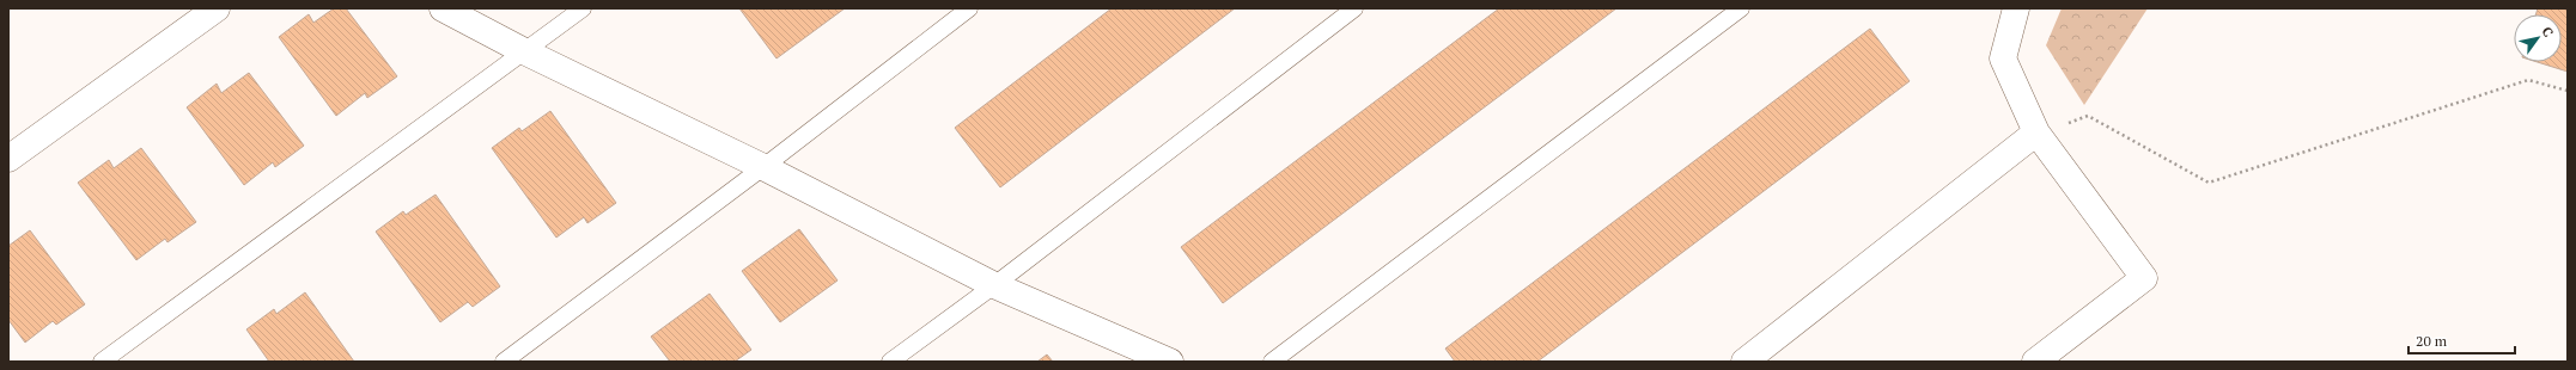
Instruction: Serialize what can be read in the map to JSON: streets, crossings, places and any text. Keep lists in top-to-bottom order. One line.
{"scale_bar":"20 m","north":"top right"}
